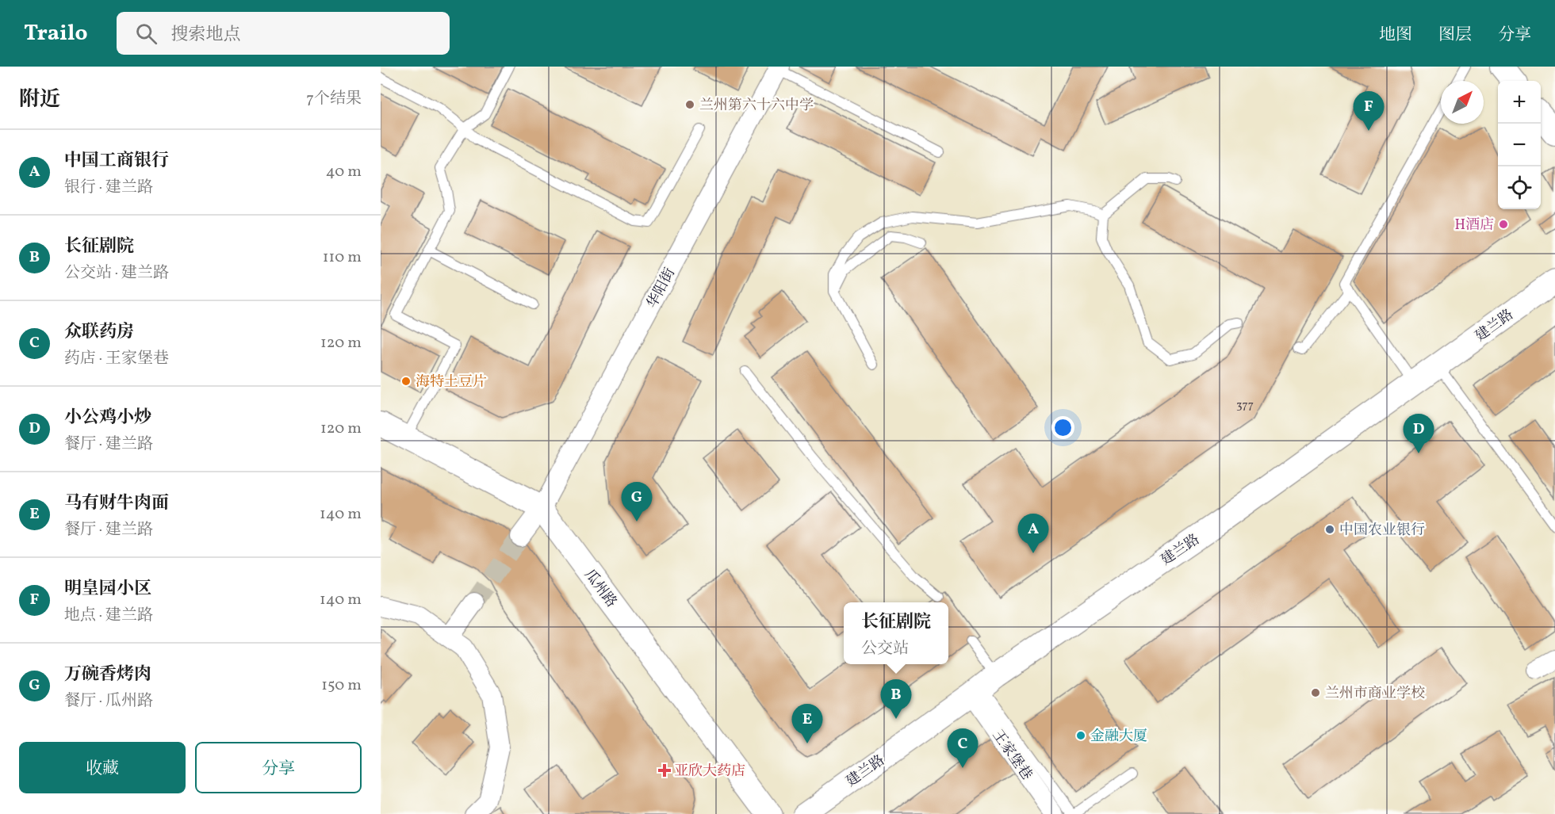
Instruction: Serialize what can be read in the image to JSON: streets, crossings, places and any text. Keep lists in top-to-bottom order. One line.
{"streets":{"street":["华阳街","建兰路","瓜州路","王家堡巷"]},"crossings":[["华阳街","瓜州路"],["建兰路","王家堡巷"]],"places":{"other":["兰州第六十六中学","H酒店","海特土豆片","中国农业银行","兰州市商业学校","金融大厦"],"health":["亚欣大药店"]},"house_numbers":["377"],"north":"top right","page":{"header":"Trailo","search":"搜索地点","nav":["地图","图层","分享"],"heading":["附近","7个结果"],"map_buttons":["+","−"],"pins":["F","D","G","A","B","E","C"],"list":[{"mark":"A","name":"中国工商银行","note":"银行 · 建兰路","value":"40 m"},{"mark":"B","name":"长征剧院","note":"公交站 · 建兰路","value":"110 m"},{"mark":"C","name":"众联药房","note":"药店 · 王家堡巷","value":"120 m"},{"mark":"D","name":"小公鸡小炒","note":"餐厅 · 建兰路","value":"120 m"},{"mark":"E","name":"马有财牛肉面","note":"餐厅 · 建兰路","value":"140 m"},{"mark":"F","name":"明皇园小区","note":"地点 · 建兰路","value":"140 m"},{"mark":"G","name":"万碗香烤肉","note":"餐厅 · 瓜州路","value":"150 m"}],"popup":["长征剧院","公交站"],"buttons":["收藏","分享"]}}
